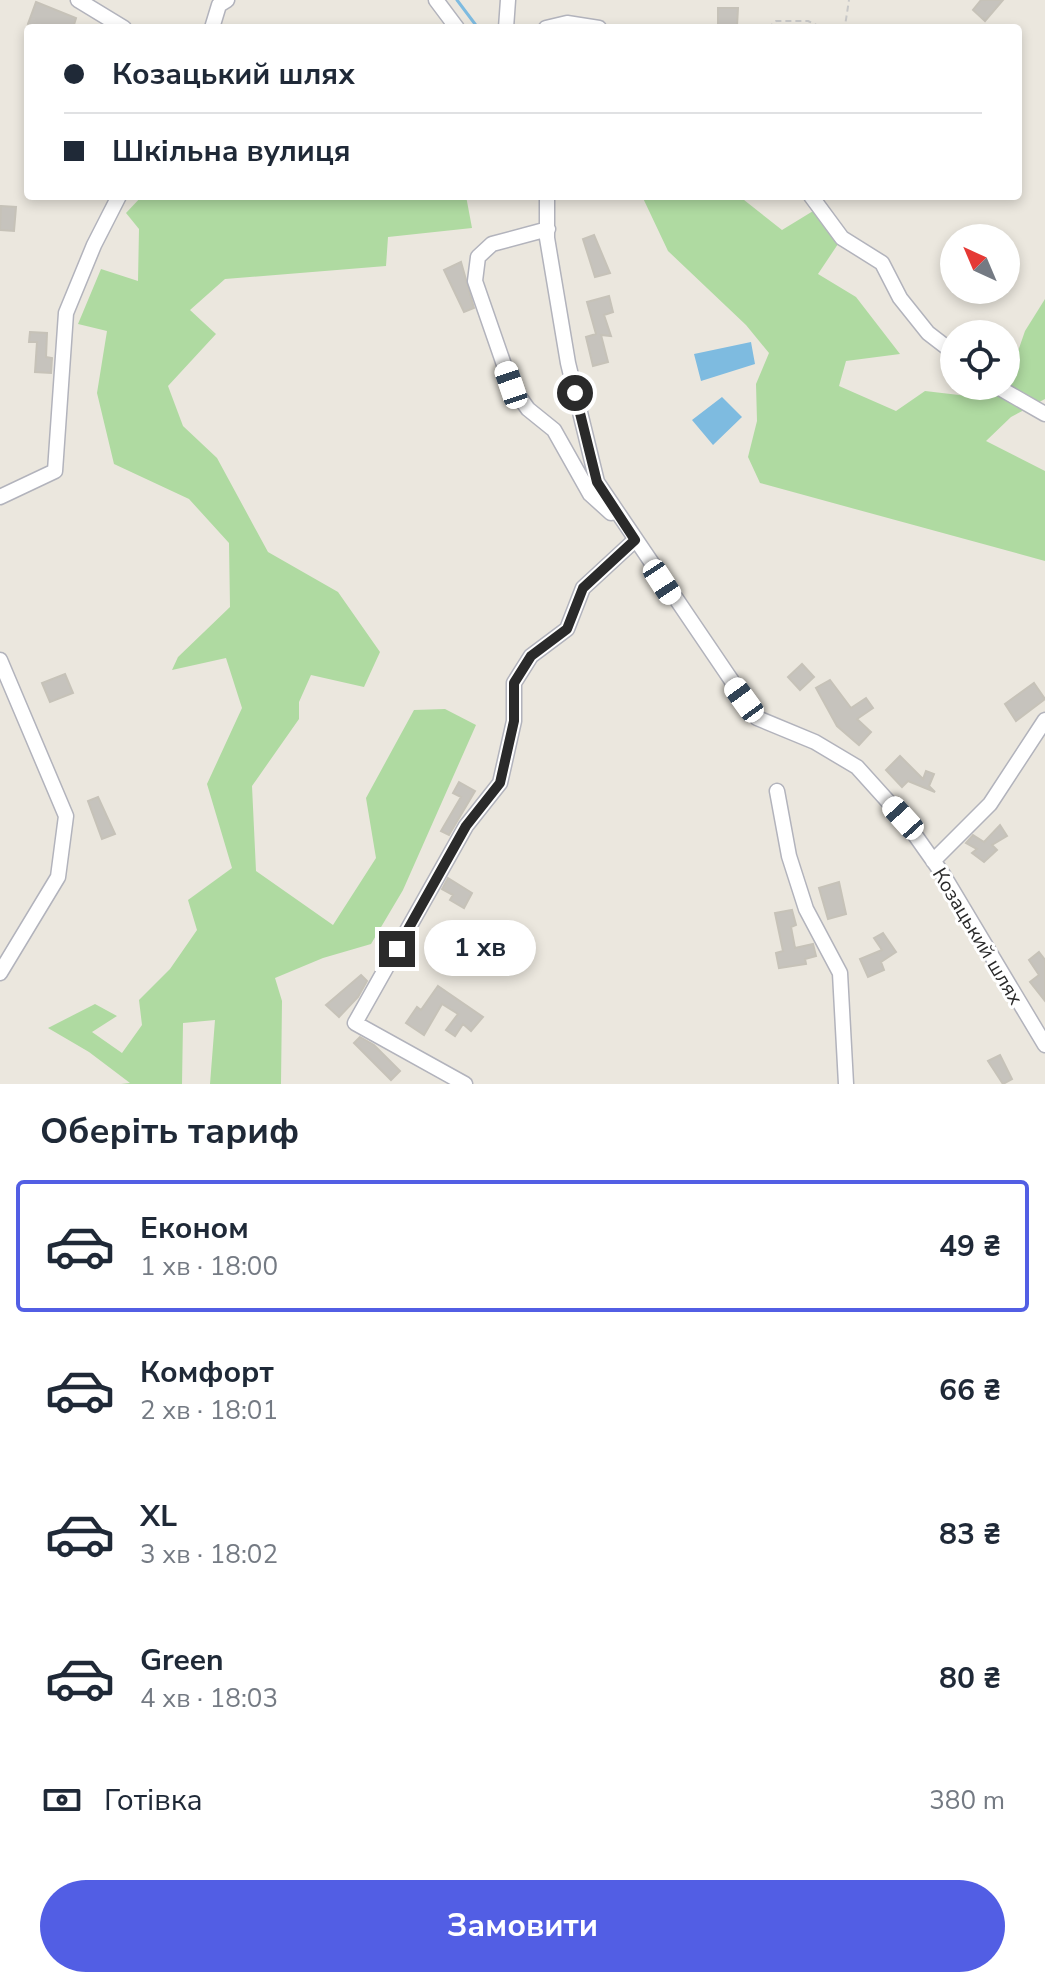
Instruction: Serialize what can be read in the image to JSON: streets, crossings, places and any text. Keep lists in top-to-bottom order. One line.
{"streets":{"street":["Козацький шлях"]},"north":"top left","page":{"banner":["Козацький шлях","Шкільна вулиця"],"bubble":"1 хв","heading":"Оберіть тариф","list":[{"name":"Економ","note":"1 хв · 18:00","value":"49 ₴"},{"name":"Комфорт","note":"2 хв · 18:01","value":"66 ₴"},{"name":"XL","note":"3 хв · 18:02","value":"83 ₴"},{"name":"Green","note":"4 хв · 18:03","value":"80 ₴"}],"pay":["Готівка","380 m"],"buttons":"Замовити"}}
